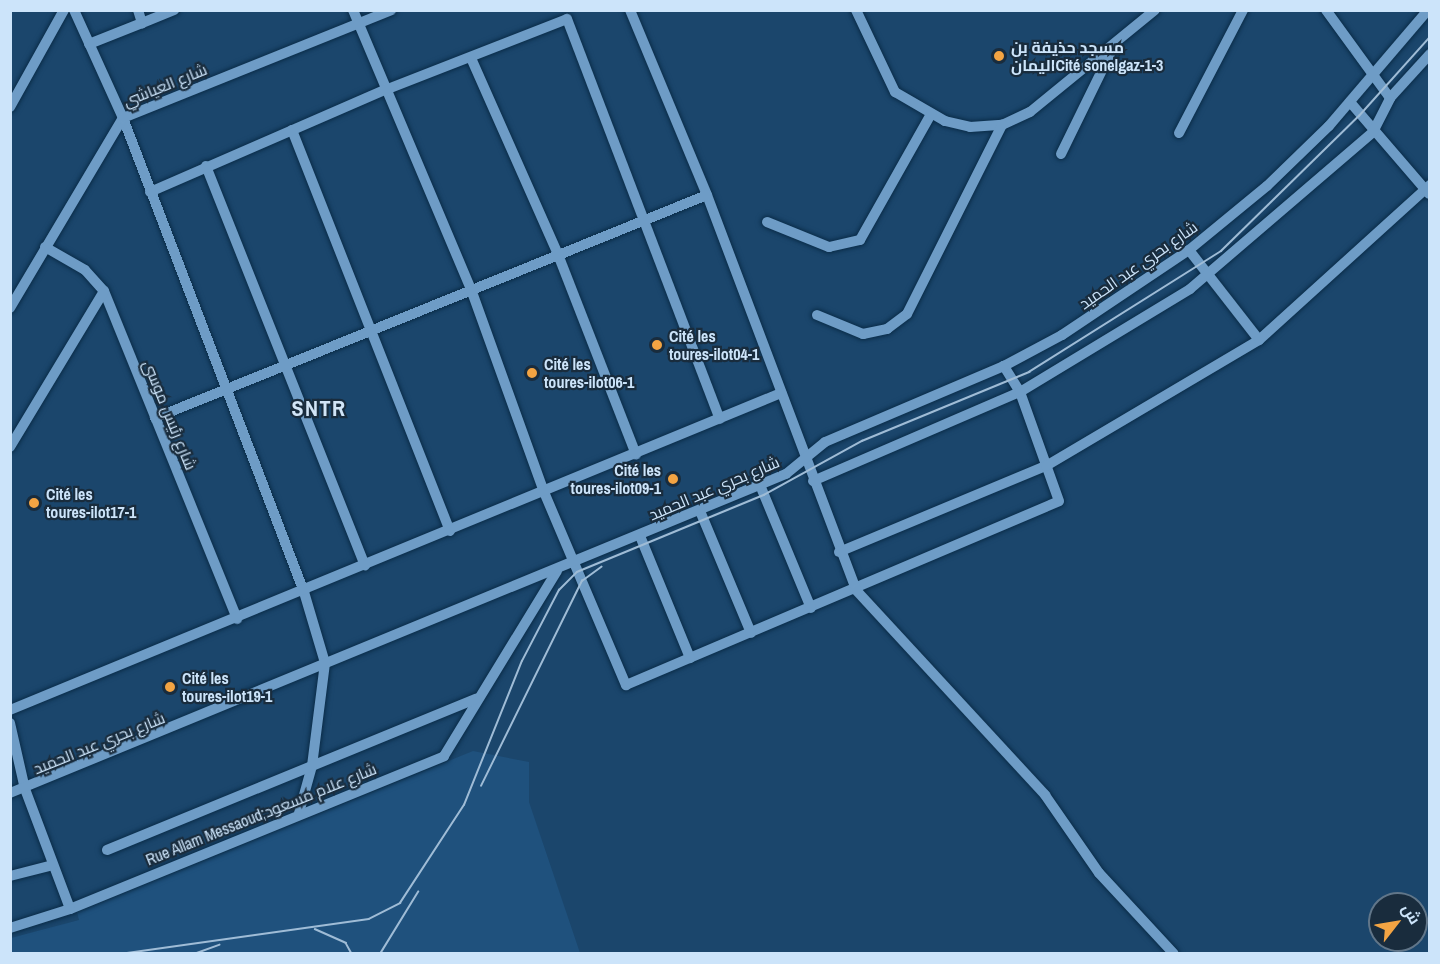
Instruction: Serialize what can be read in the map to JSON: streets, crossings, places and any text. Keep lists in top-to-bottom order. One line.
{"streets":{"street":["شارع العياشي","شارع بحري عبد الحميد","شارع رئيس موسى","Rue Allam Messaoud;شارع علام مسعود"]},"crossings":[["شارع العياشي","شارع رئيس موسى"],["شارع بحري عبد الحميد","Rue Allam Messaoud;شارع علام مسعود"]],"districts":["SNTR"],"places":["مسجد حذيفة بن اليمانCité sonelgaz-1-3","Cité les toures-ilot04-1","Cité les toures-ilot06-1","Cité les toures-ilot09-1","Cité les toures-ilot17-1","Cité les toures-ilot19-1"],"north":"top right"}
